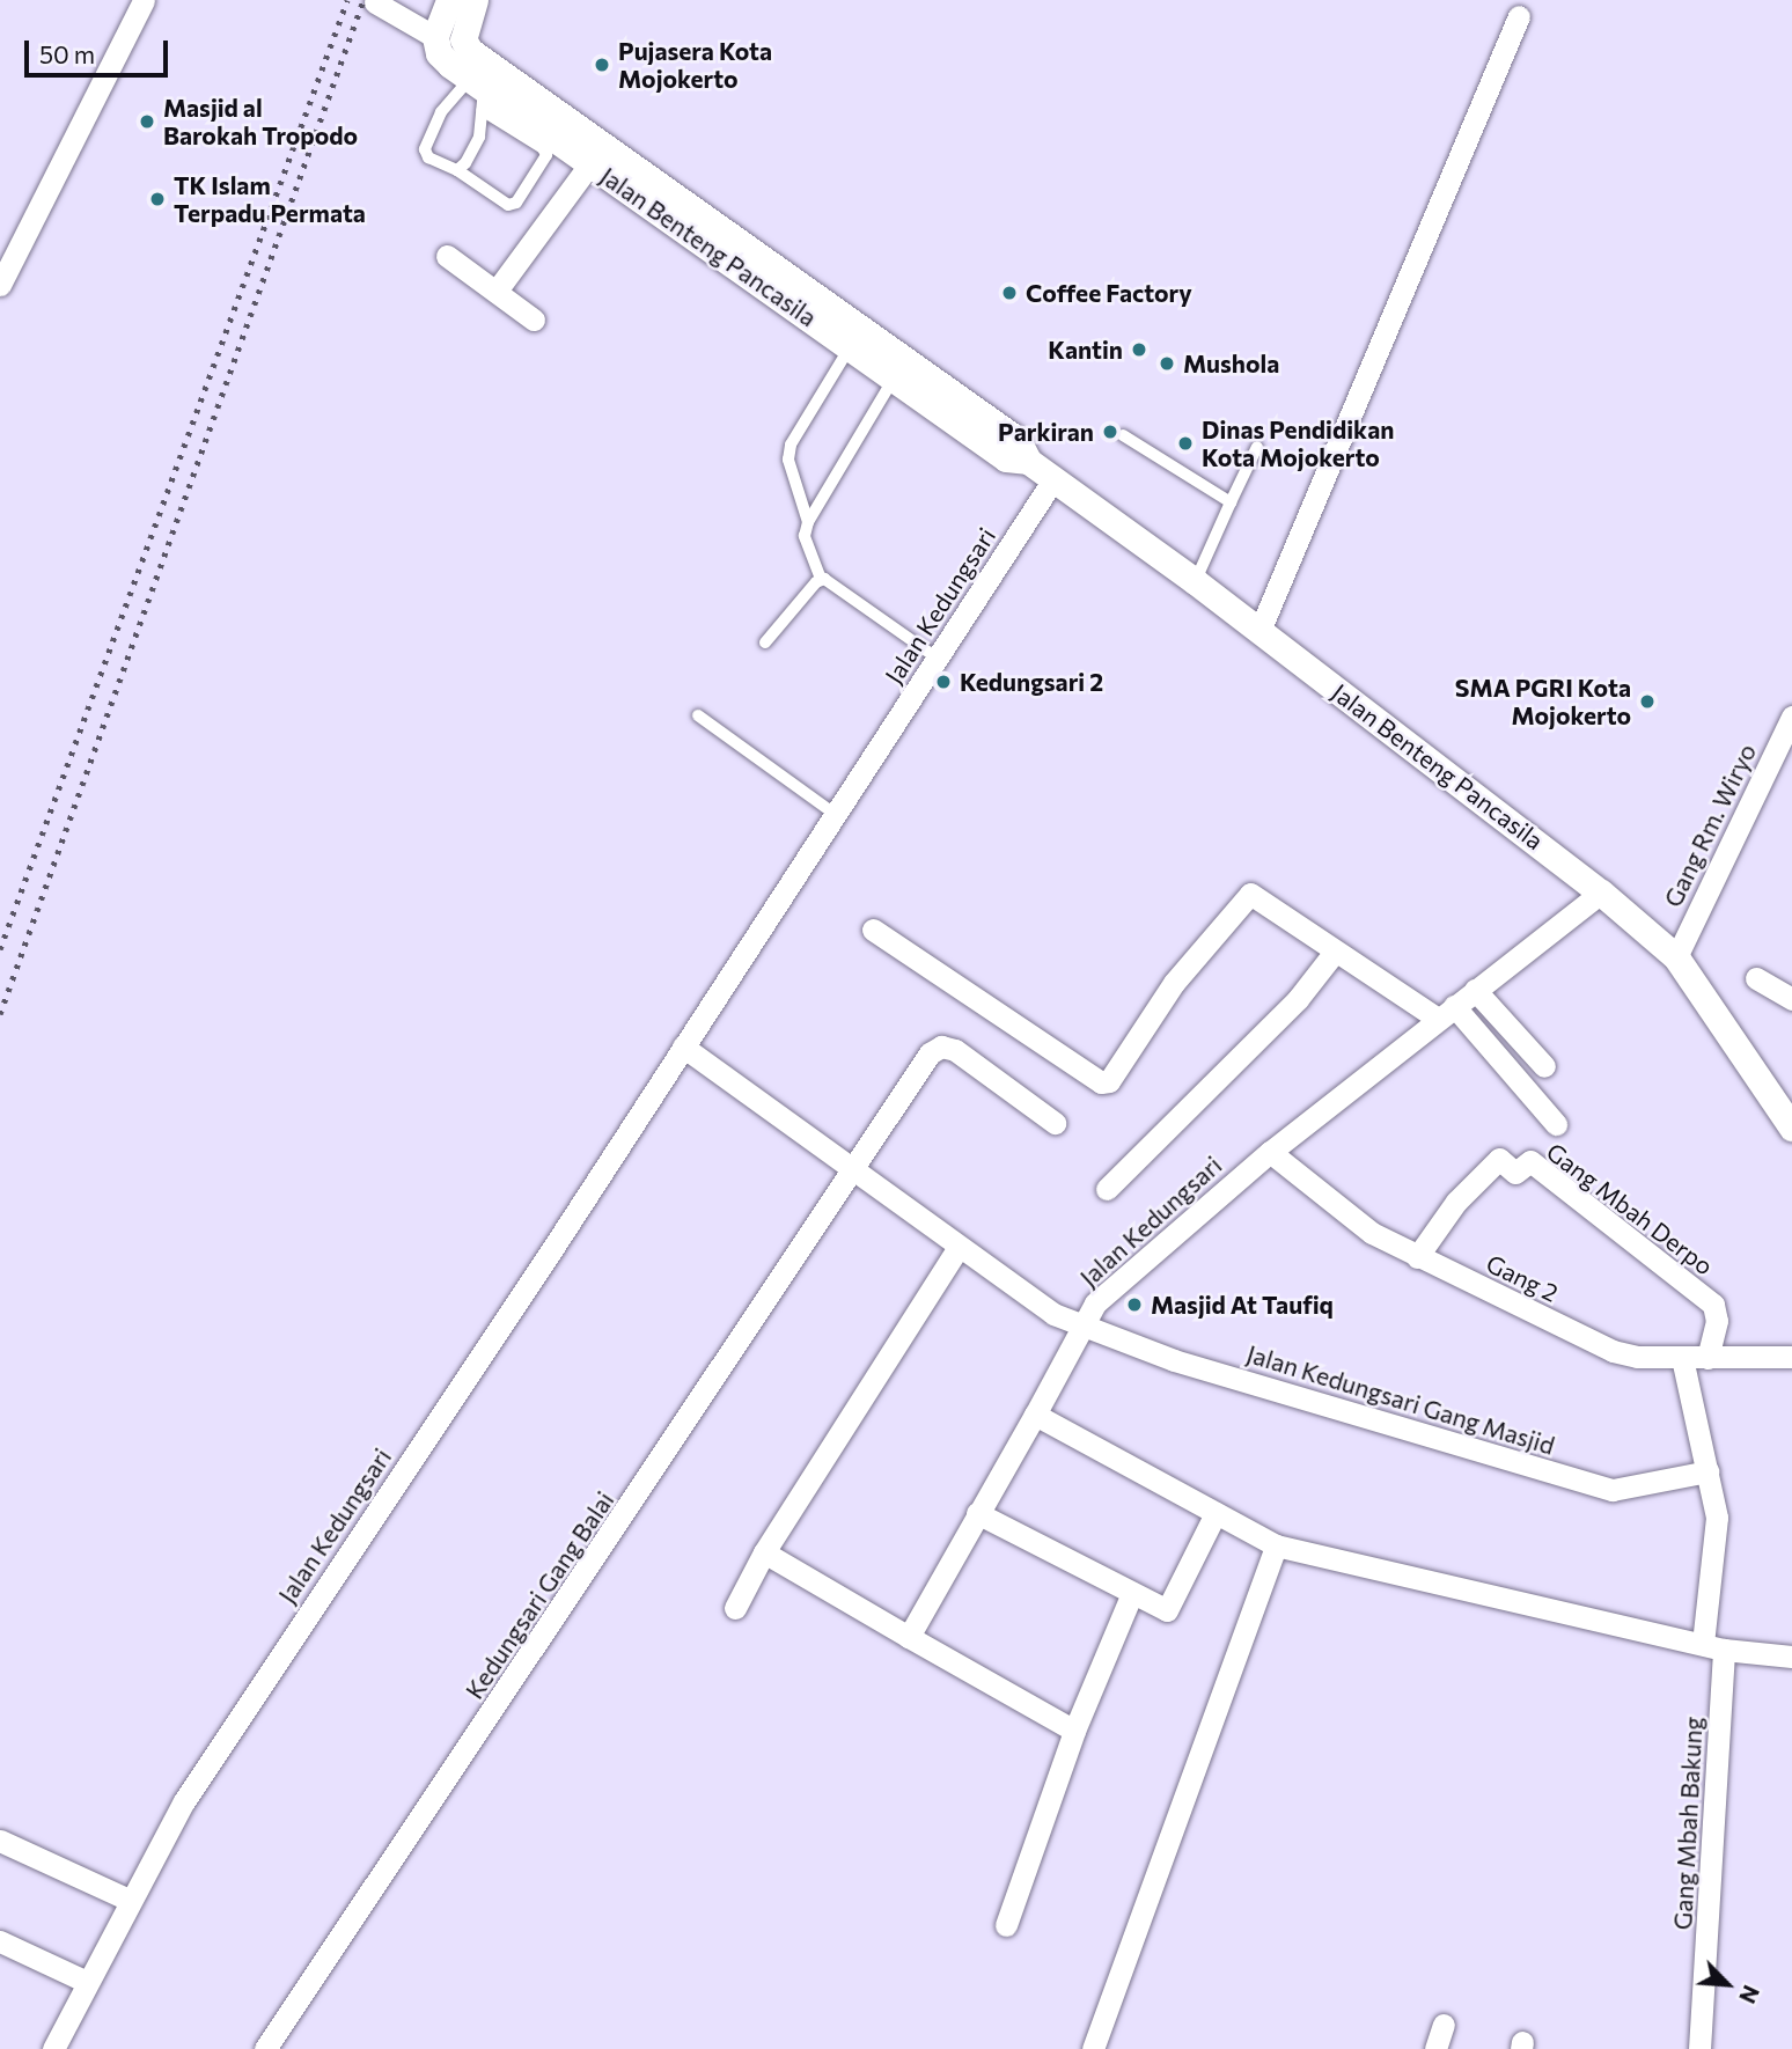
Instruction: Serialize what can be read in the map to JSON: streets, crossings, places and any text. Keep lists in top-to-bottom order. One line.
{"streets":{"street":["Jalan Benteng Pancasila","Jalan Kedungsari","Gang Rm. Wiryo","Gang Mbah Derpo","Gang 2","Jalan Kedungsari Gang Masjid","Kedungsari Gang Balai","Gang Mbah Bakung"]},"crossings":[["Jalan Benteng Pancasila","Jalan Kedungsari"],["Jalan Benteng Pancasila","Gang Rm. Wiryo"],["Jalan Kedungsari","Gang 2"],["Jalan Kedungsari","Jalan Kedungsari Gang Masjid"],["Jalan Kedungsari","Kedungsari Gang Balai"],["Gang Mbah Derpo","Gang 2"],["Gang 2","Gang Mbah Bakung"],["Jalan Kedungsari Gang Masjid","Gang Mbah Bakung"]],"places":["Pujasera Kota Mojokerto","Masjid al Barokah Tropodo","TK Islam Terpadu Permata","Coffee Factory","Kantin","Mushola","Parkiran","Dinas Pendidikan Kota Mojokerto","Kedungsari 2","SMA PGRI Kota Mojokerto","Masjid At Taufiq"],"scale_bar":"50 m","north":"bottom right"}
